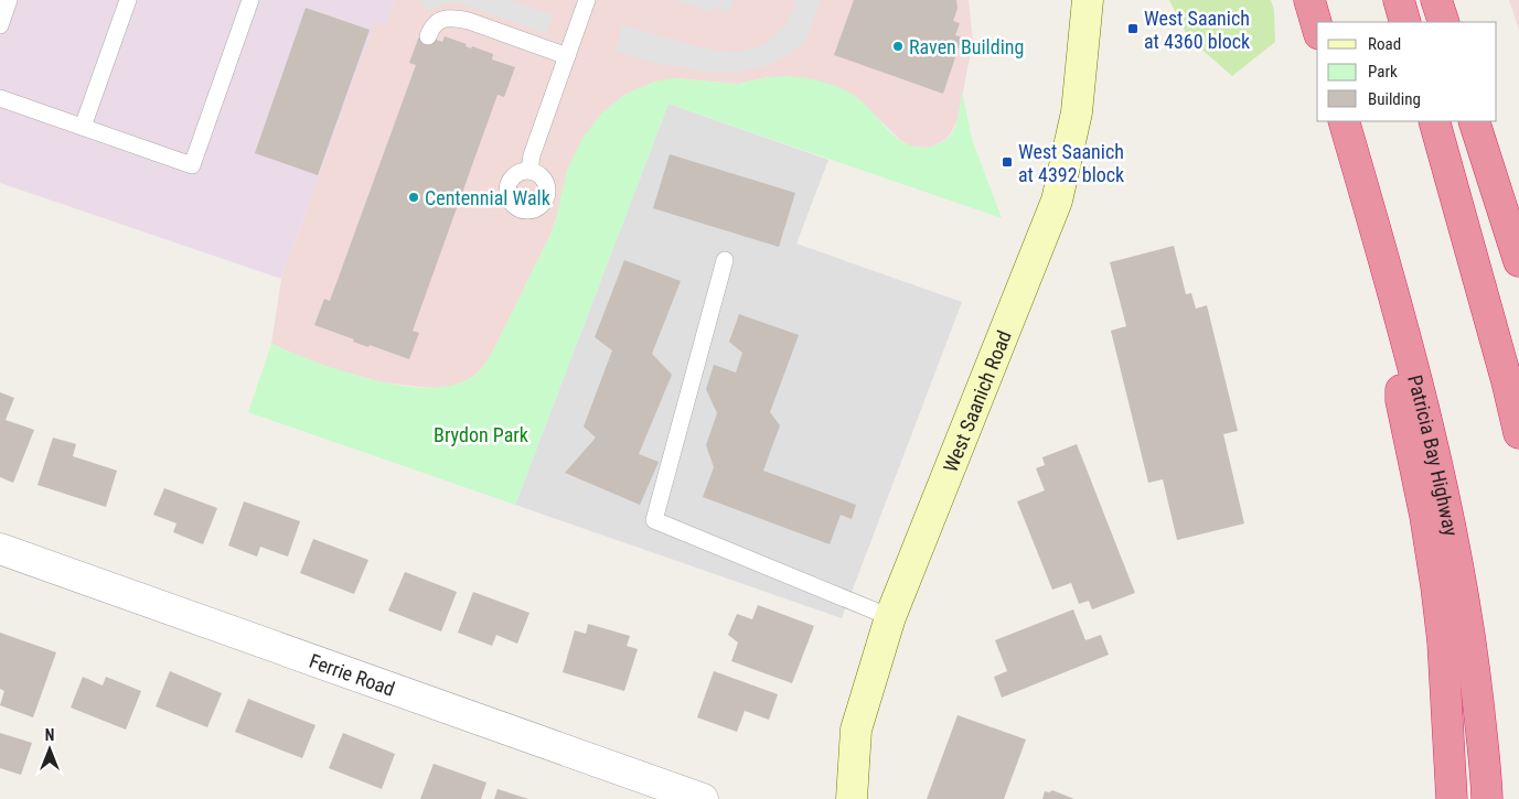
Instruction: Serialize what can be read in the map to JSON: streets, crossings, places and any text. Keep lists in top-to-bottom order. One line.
{"streets":{"highway":["Patricia Bay Highway"],"main road":["West Saanich Road"],"street":["Ferrie Road"]},"parks":["Brydon Park"],"places":{"transit":["West Saanich at 4360 block","West Saanich at 4392 block"],"other":["Raven Building","Centennial Walk"]},"legend":["Road","Park","Building"],"north":"top"}
